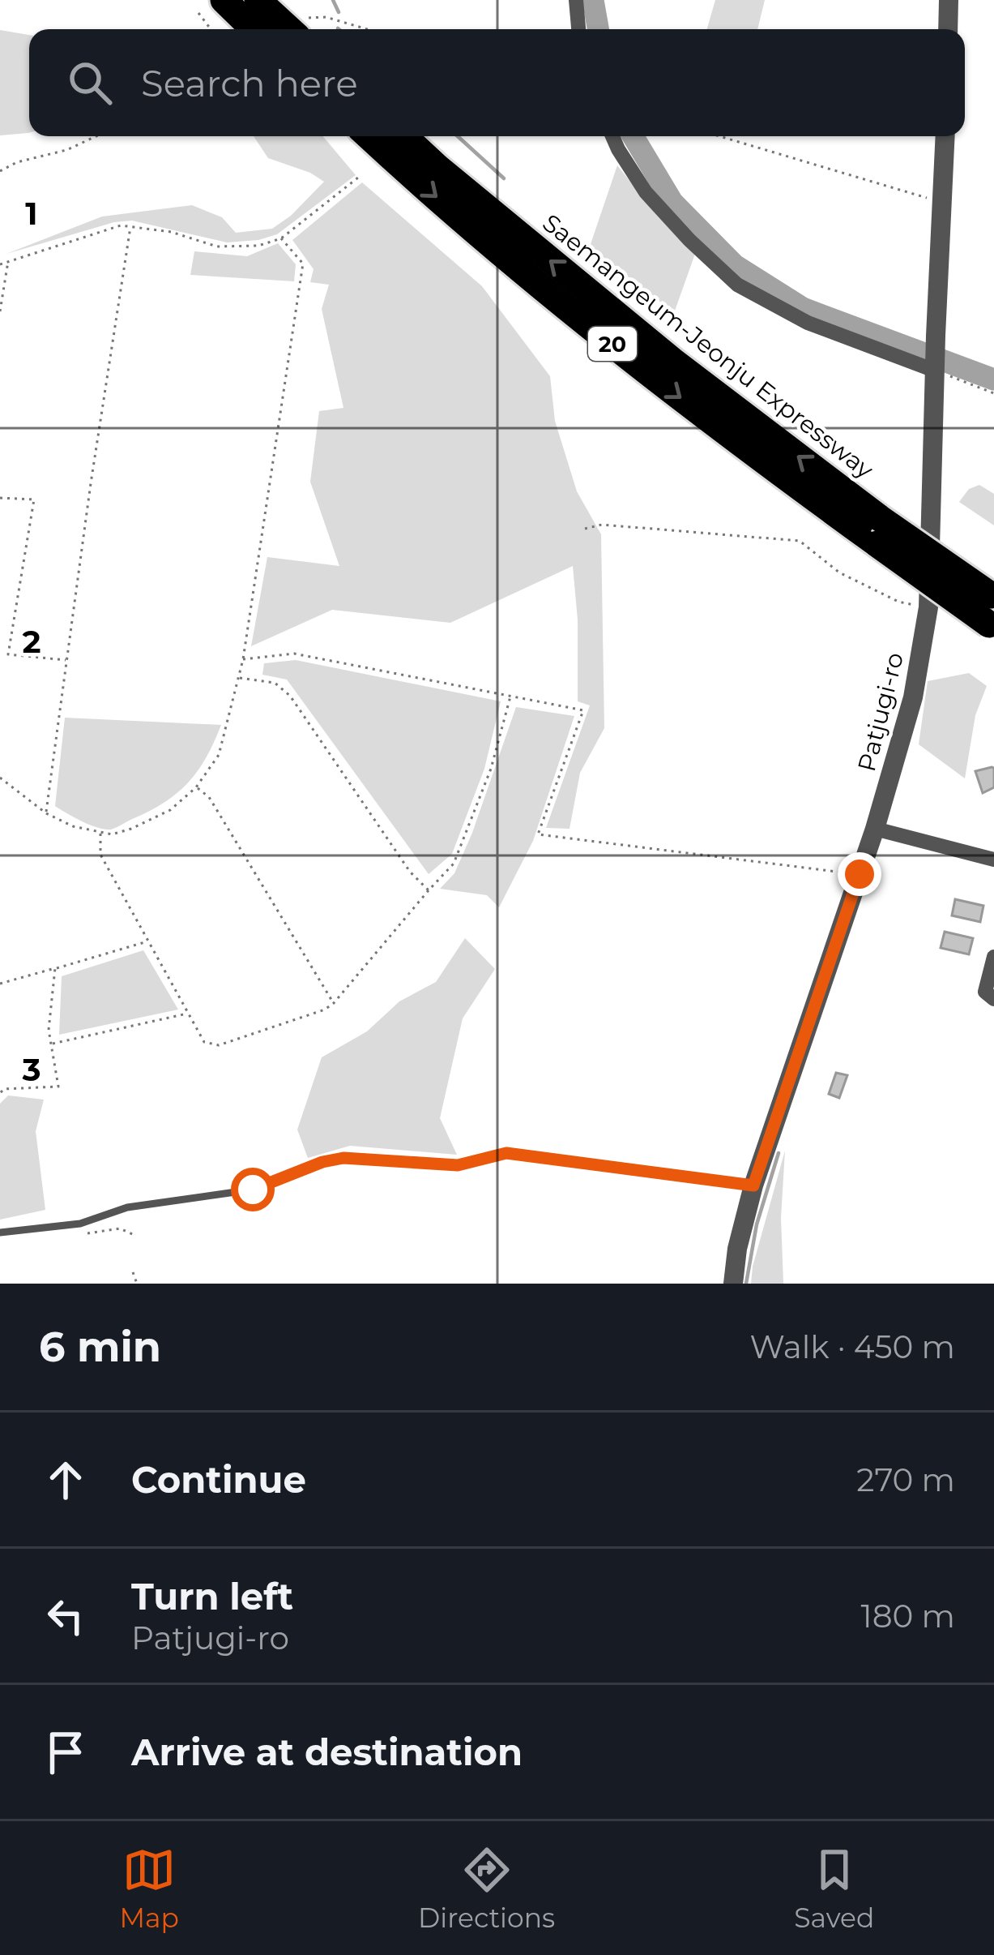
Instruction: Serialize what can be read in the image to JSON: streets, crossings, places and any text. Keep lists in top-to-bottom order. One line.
{"streets":{"highway":["20","Saemangeum-Jeonju Expressway"],"street":["Patjugi-ro"]},"page":{"search":"Search here","heading":["6 min","Walk · 450 m"],"list":[["Continue","270 m"],["Turn left","Patjugi-ro","180 m"],"Arrive at destination"],"nav":["Map","Directions","Saved"]},"grid":{"rows":["1","2","3"]}}
